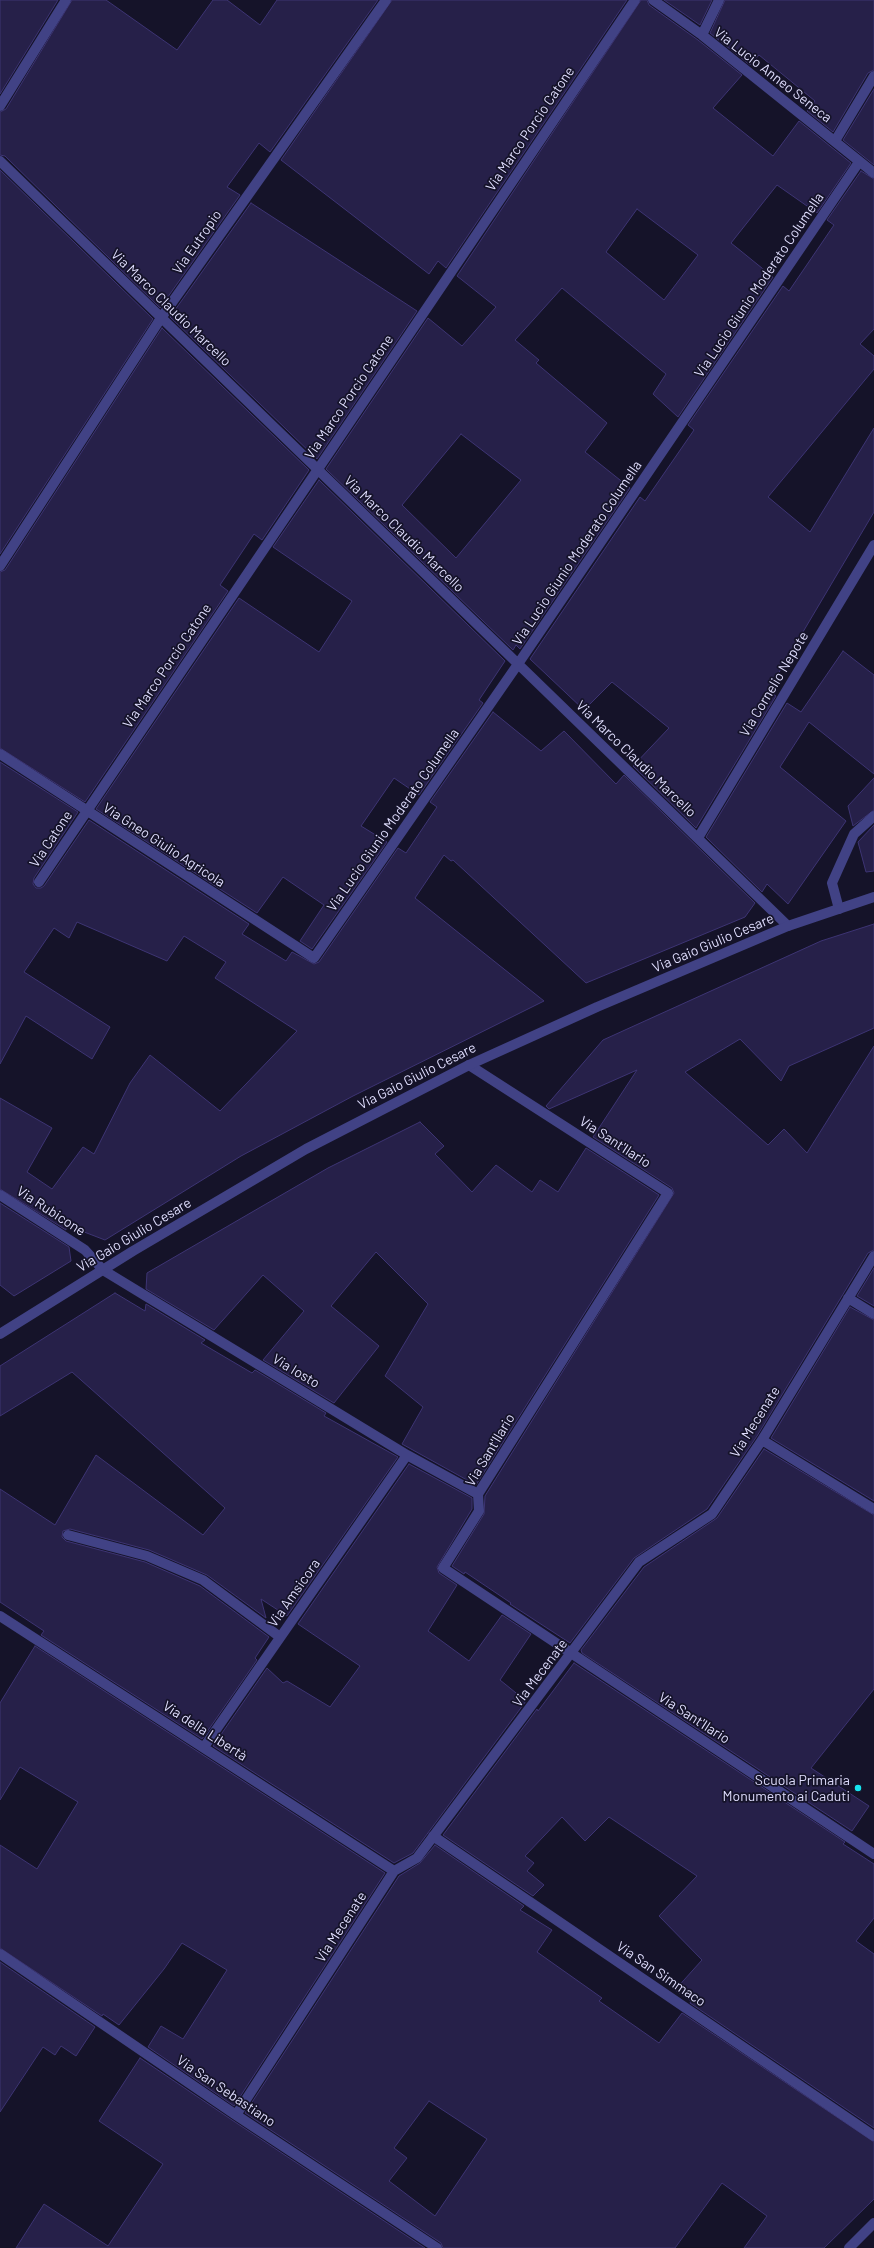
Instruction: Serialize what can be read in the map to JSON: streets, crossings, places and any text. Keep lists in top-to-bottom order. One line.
{"streets":{"street":["Via Lucio Anneo Seneca","Via Marco Porcio Catone","Via Eutropio","Via Lucio Giunio Moderato Columella","Via Marco Claudio Marcello","Via Cornelio Nepote","Via Catone","Via Gneo Giulio Agricola","Via Gaio Giulio Cesare","Via Sant'Ilario","Via Rubicone","Via Iosto","Via Mecenate","Via Amsicora","Via della Libertà","Via San Simmaco","Via San Sebastiano"]},"crossings":[["Via Lucio Anneo Seneca","Via Lucio Giunio Moderato Columella"],["Via Marco Porcio Catone","Via Marco Claudio Marcello"],["Via Marco Porcio Catone","Via Catone"],["Via Marco Porcio Catone","Via Gneo Giulio Agricola"],["Via Eutropio","Via Marco Claudio Marcello"],["Via Lucio Giunio Moderato Columella","Via Marco Claudio Marcello"],["Via Lucio Giunio Moderato Columella","Via Gneo Giulio Agricola"],["Via Marco Claudio Marcello","Via Cornelio Nepote"],["Via Marco Claudio Marcello","Via Gaio Giulio Cesare"],["Via Catone","Via Gneo Giulio Agricola"],["Via Gaio Giulio Cesare","Via Sant'Ilario"],["Via Gaio Giulio Cesare","Via Rubicone"],["Via Gaio Giulio Cesare","Via Iosto"],["Via Sant'Ilario","Via Iosto"],["Via Sant'Ilario","Via Mecenate"],["Via Rubicone","Via Iosto"],["Via Iosto","Via Amsicora"],["Via Mecenate","Via della Libertà"],["Via Mecenate","Via San Simmaco"],["Via Mecenate","Via San Sebastiano"],["Via Amsicora","Via della Libertà"]],"places":["Scuola Primaria Monumento ai Caduti"]}
